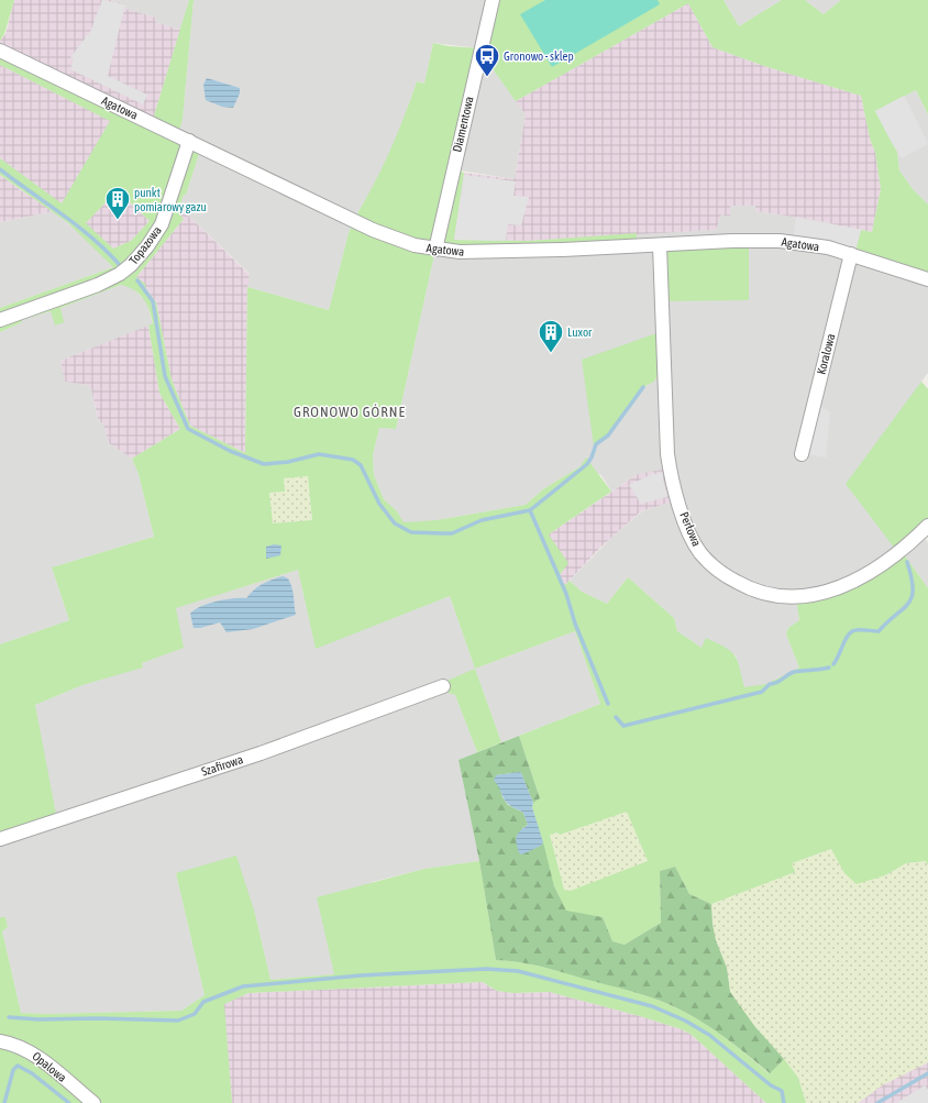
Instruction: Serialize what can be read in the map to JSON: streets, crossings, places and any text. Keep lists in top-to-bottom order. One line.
{"streets":{"street":["Agatowa","Diamentowa","Topazowa","Koralowa","Perłowa","Szafirowa","Opalowa"]},"crossings":[["Agatowa","Diamentowa"],["Agatowa","Topazowa"],["Agatowa","Koralowa"],["Agatowa","Perłowa"]],"districts":["GRONOWO GÓRNE"],"places":{"bus stop":["Gronowo - sklep"],"building":["punkt pomiarowy gazu","Luxor"]}}
